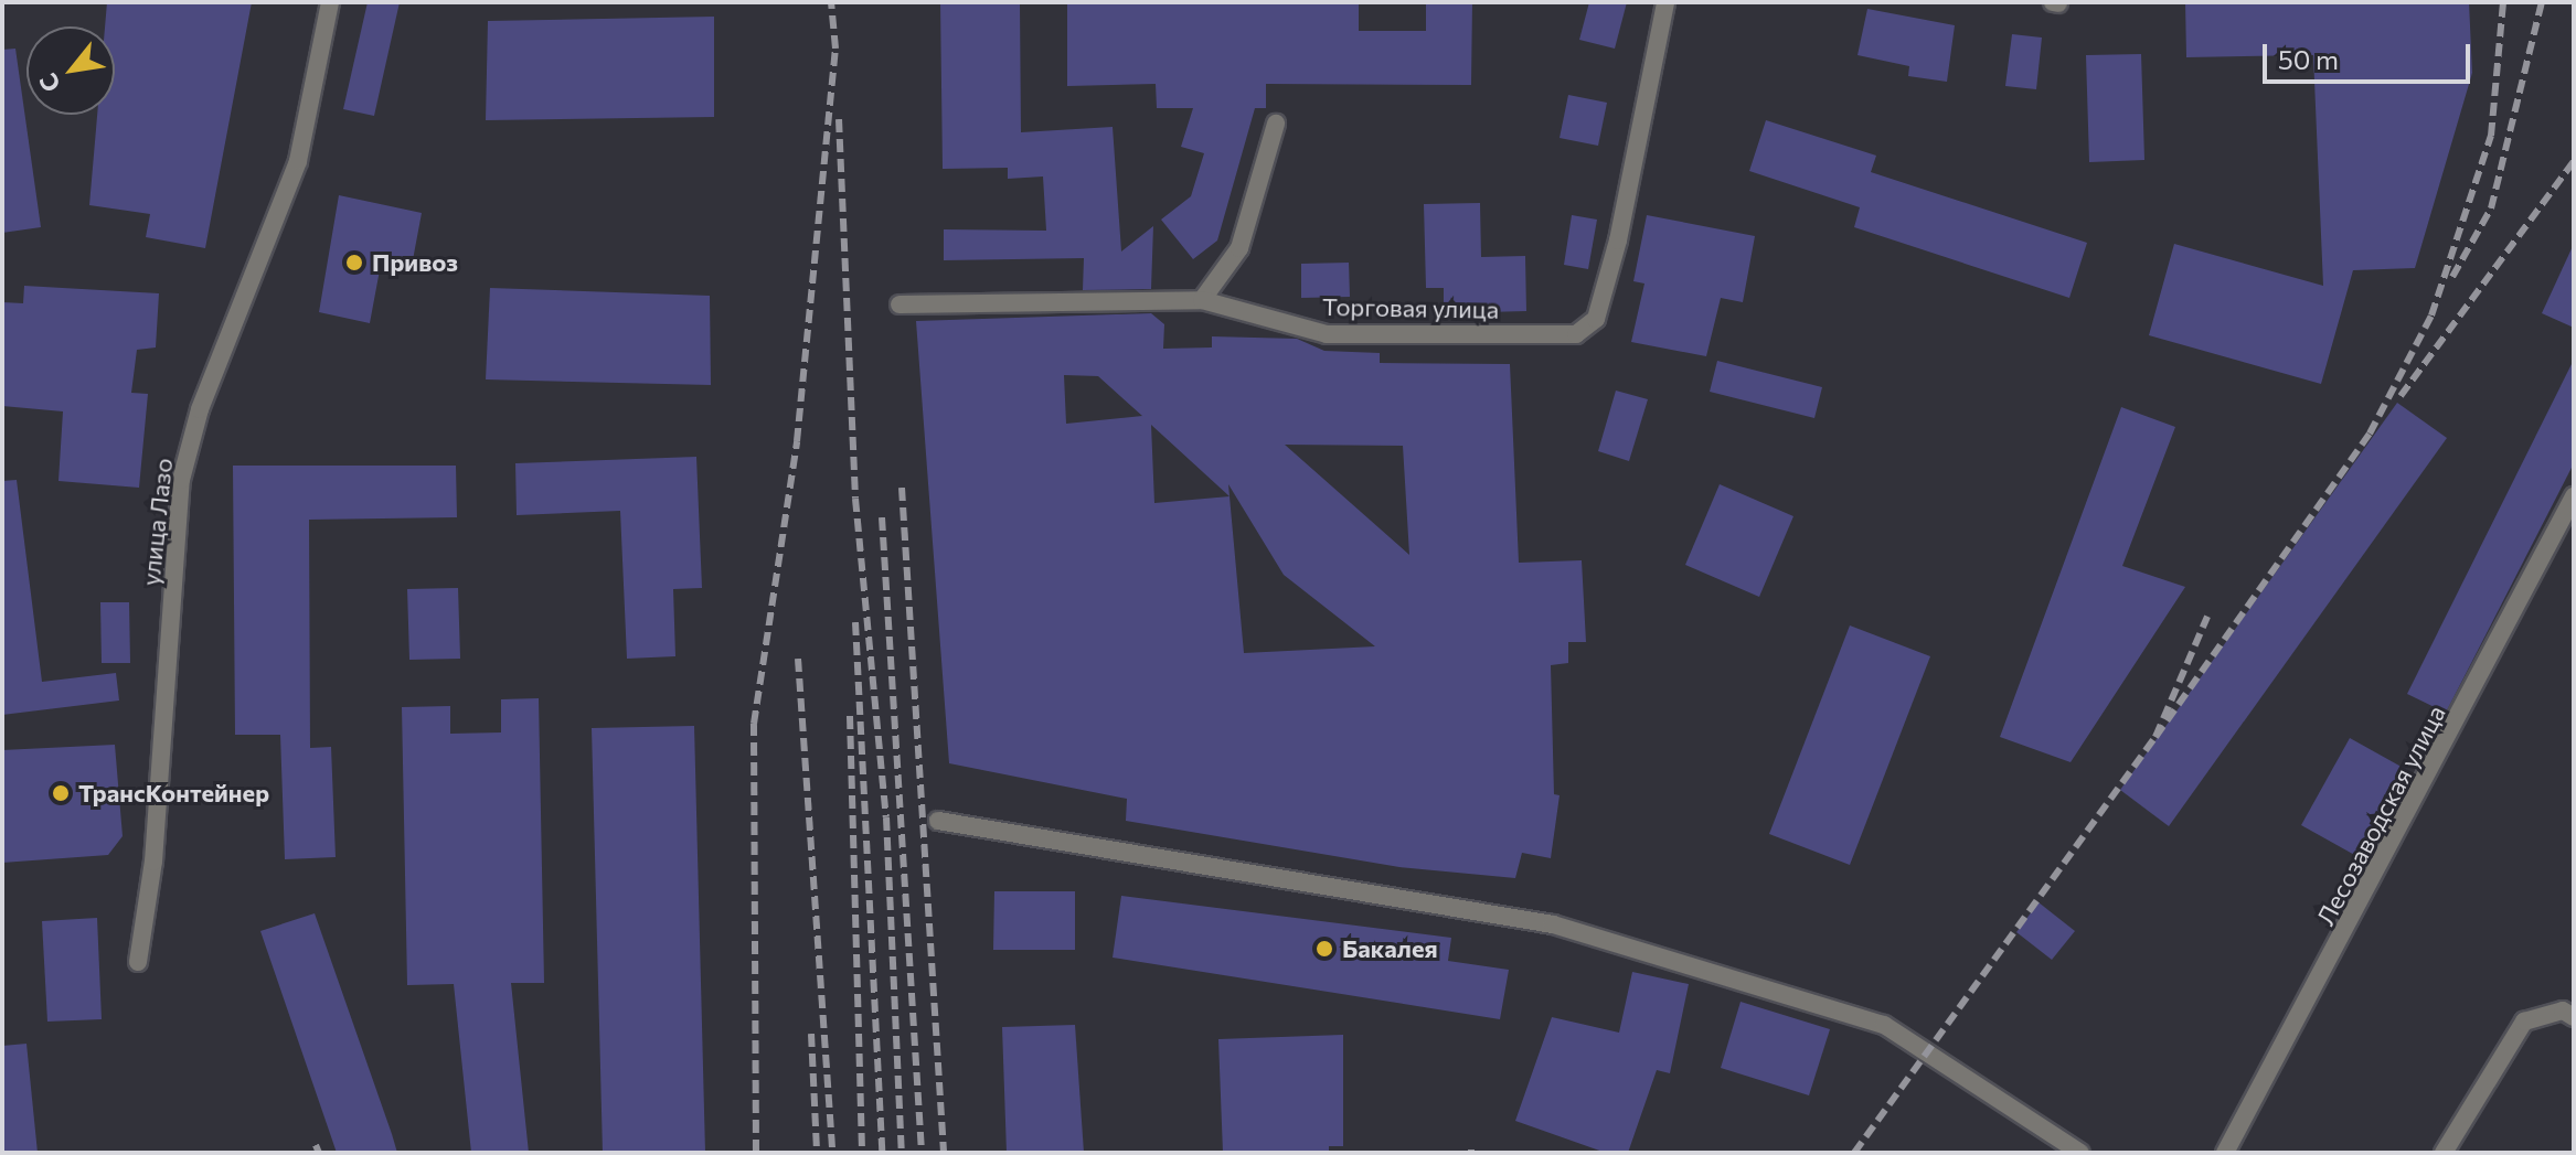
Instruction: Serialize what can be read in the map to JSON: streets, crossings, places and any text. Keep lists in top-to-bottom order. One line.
{"streets":{"street":["Торговая улица","улица Лазо","Лесозаводская улица"]},"places":["Привоз","ТрансКонтейнер","Бакалея"],"scale_bar":"50 m","north":"bottom left"}
